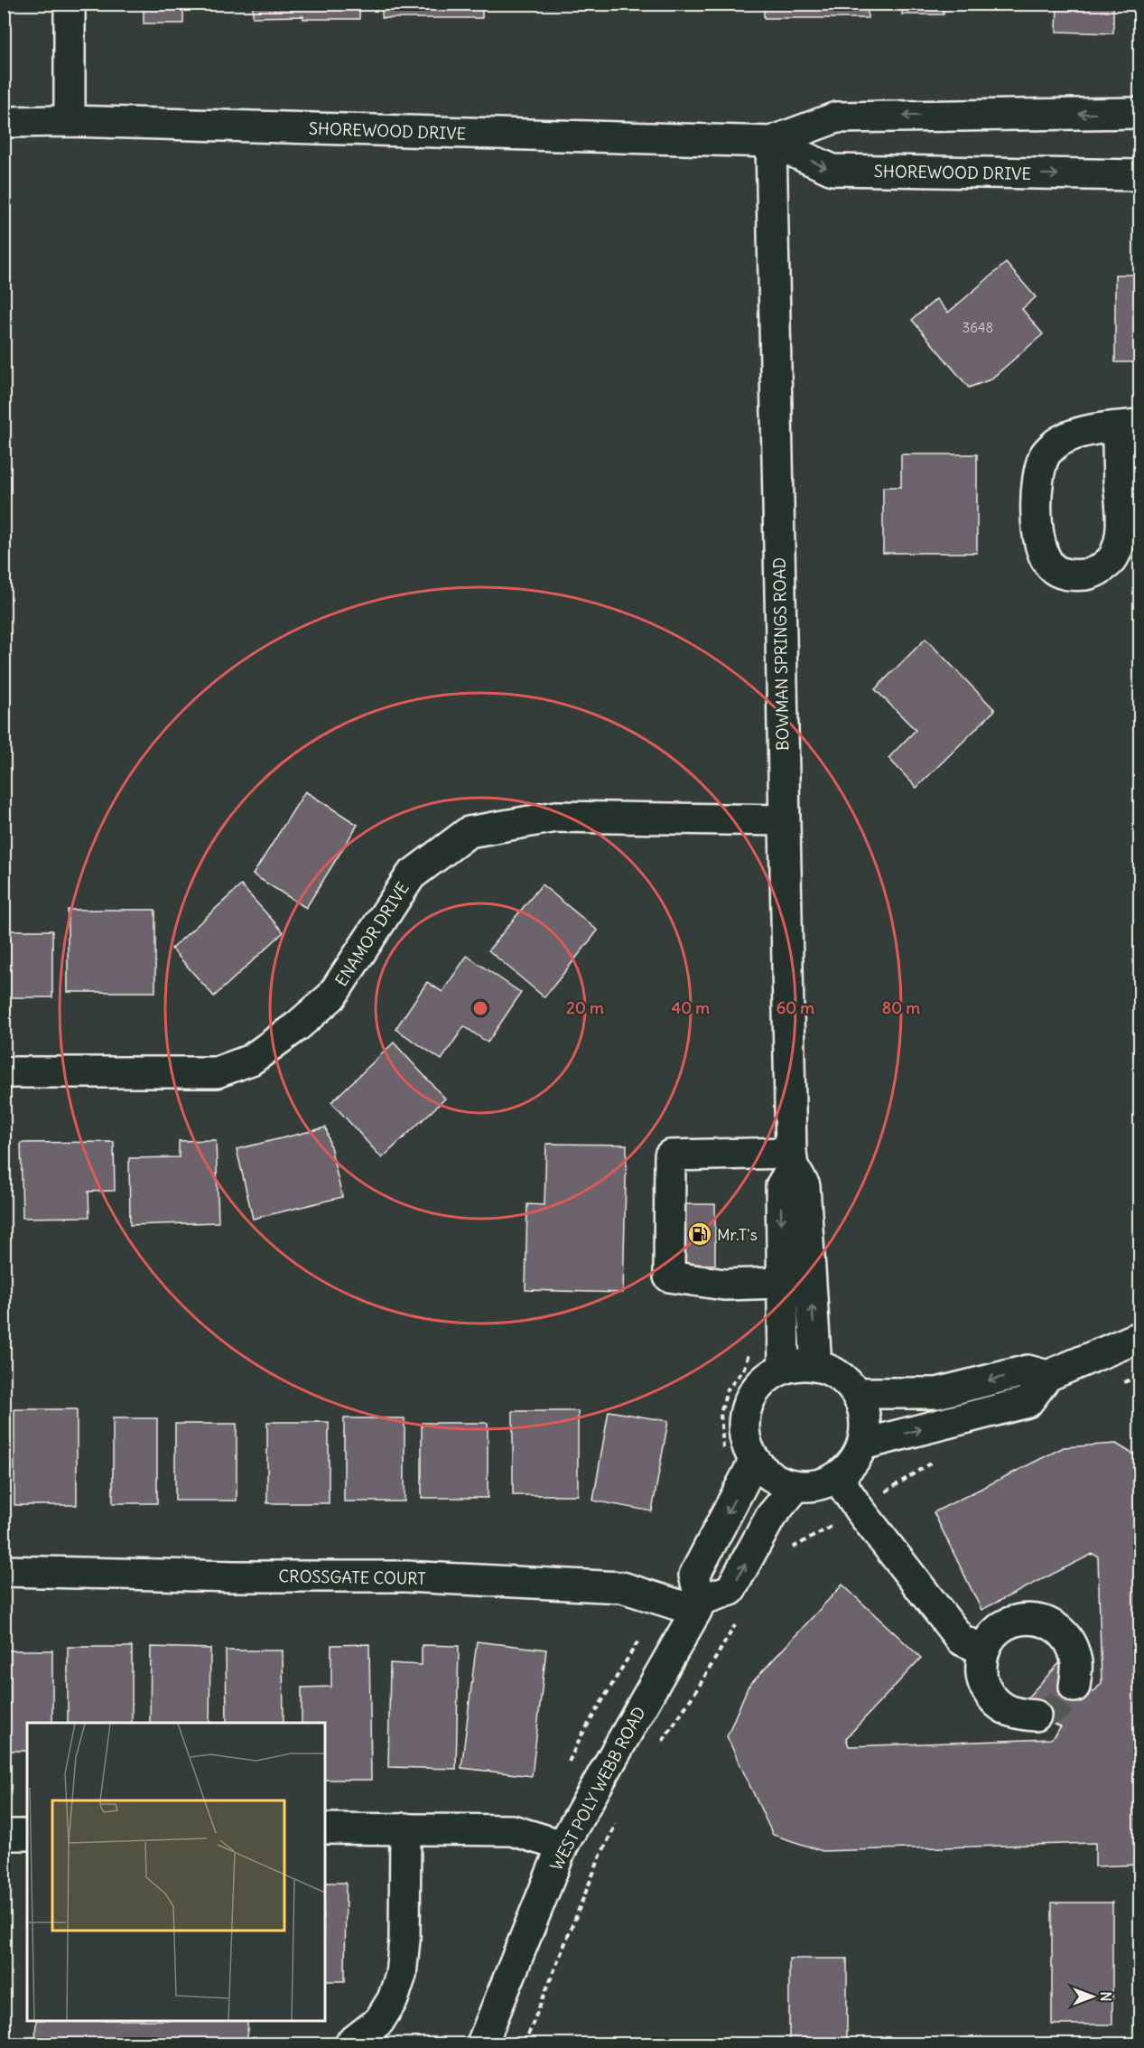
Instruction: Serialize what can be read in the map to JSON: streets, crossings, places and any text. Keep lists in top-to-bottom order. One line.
{"streets":{"street":["SHOREWOOD DRIVE","BOWMAN SPRINGS ROAD","ENAMOR DRIVE","CROSSGATE COURT","WEST POLY WEBB ROAD"]},"crossings":[["SHOREWOOD DRIVE","BOWMAN SPRINGS ROAD"],["BOWMAN SPRINGS ROAD","ENAMOR DRIVE"],["CROSSGATE COURT","WEST POLY WEBB ROAD"]],"places":{"fuel station":["Mr.T's"]},"house_numbers":["3648"],"north":"right","rings":["20 m","40 m","60 m","80 m"]}
